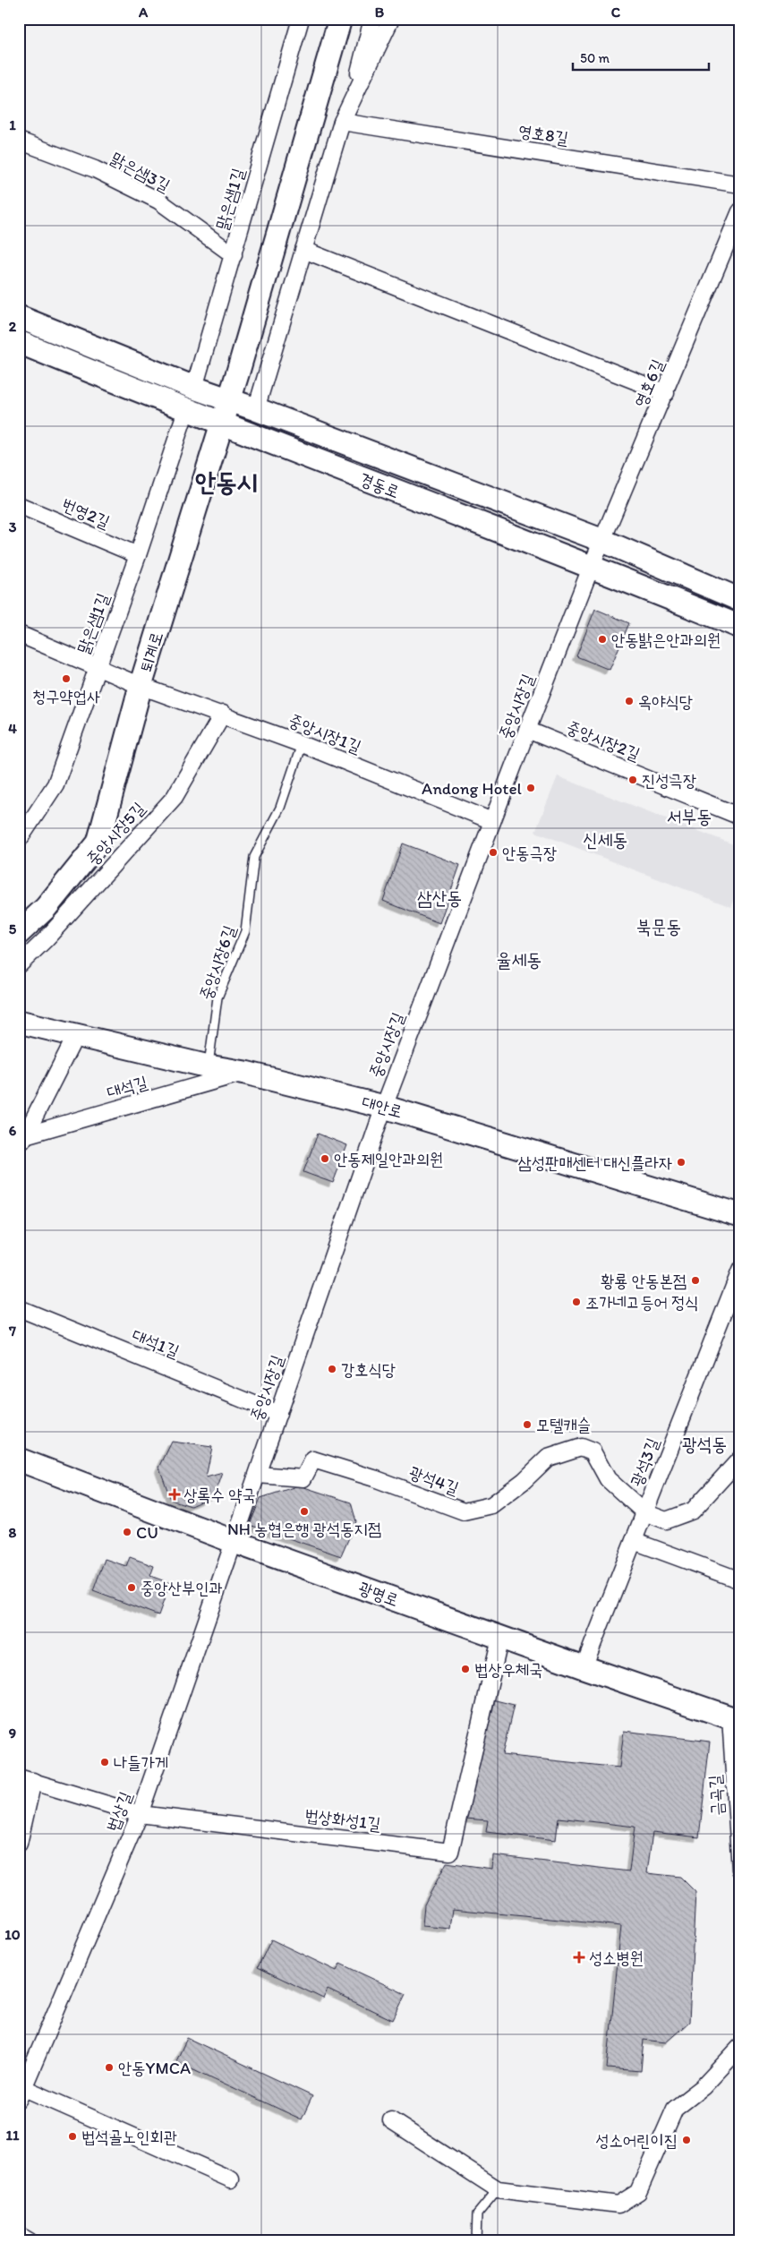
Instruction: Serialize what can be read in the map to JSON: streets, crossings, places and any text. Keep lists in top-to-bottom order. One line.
{"streets":{"street":["영호8길","맑은샘3길","맑은샘1길","영호6길","경동로","번영2길","퇴계로","중앙시장길","중앙시장1길","중앙시장2길","중앙시장5길","대석길","대안로","대석1길","광석3길","광석4길","광명로","금곡길","법상길","법상화성1길"],"lane":["중앙시장6길"]},"crossings":[["맑은샘3길","맑은샘1길"],["맑은샘1길","경동로"],["맑은샘1길","번영2길"],["맑은샘1길","중앙시장1길"],["영호6길","경동로"],["영호6길","중앙시장길"],["경동로","퇴계로"],["경동로","중앙시장길"],["퇴계로","중앙시장1길"],["중앙시장길","중앙시장1길"],["중앙시장길","중앙시장2길"],["중앙시장길","대안로"],["중앙시장길","대석1길"],["중앙시장길","광석4길"],["중앙시장길","광명로"],["중앙시장길","법상길"],["중앙시장1길","중앙시장5길"],["중앙시장1길","중앙시장6길"],["중앙시장6길","대안로"],["대석길","대안로"],["광석3길","광석4길"],["광석3길","광명로"],["광명로","금곡길"],["광명로","법상길"],["광명로","법상화성1길"],["법상길","법상화성1길"]],"districts":["안동시","서부동","신세동","삼산동","북문동","율세동","광석동"],"places":{"other":["안동밝은안과의원","청구약업사","옥야식당","진성극장","Andong Hotel","안동극장","안동제일안과의원","삼성판매센터 대신플라자","황룡 안동본점","조가네고등어 정식","강호식당","모텔캐슬","NH 농협은행 광석동지점","CU","중앙산부인과","법상우체국","나들가게","안동YMCA","법석골노인회관","성소어린이집"],"health":["상록수 약국","성소병원"]},"scale_bar":"50 m","grid":{"columns":["A","B","C"],"rows":["1","2","3","4","5","6","7","8","9","10","11"]}}
